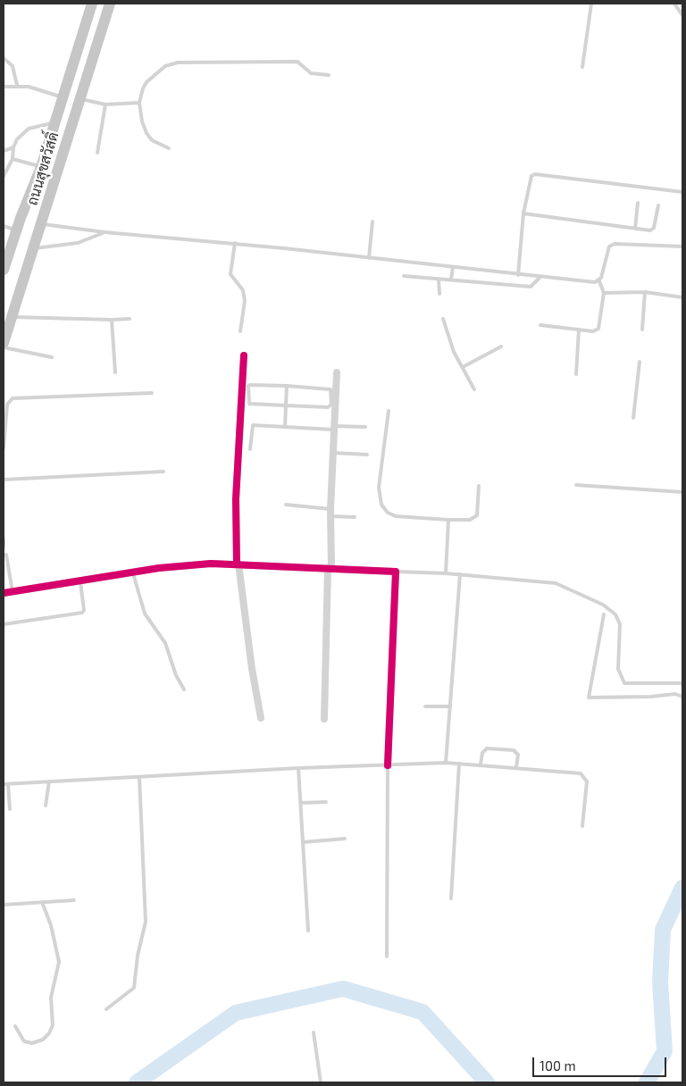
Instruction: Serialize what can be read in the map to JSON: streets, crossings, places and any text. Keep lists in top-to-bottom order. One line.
{"streets":{"main road":["ถนนสุขสวัสดิ์"]},"scale_bar":"100 m"}
